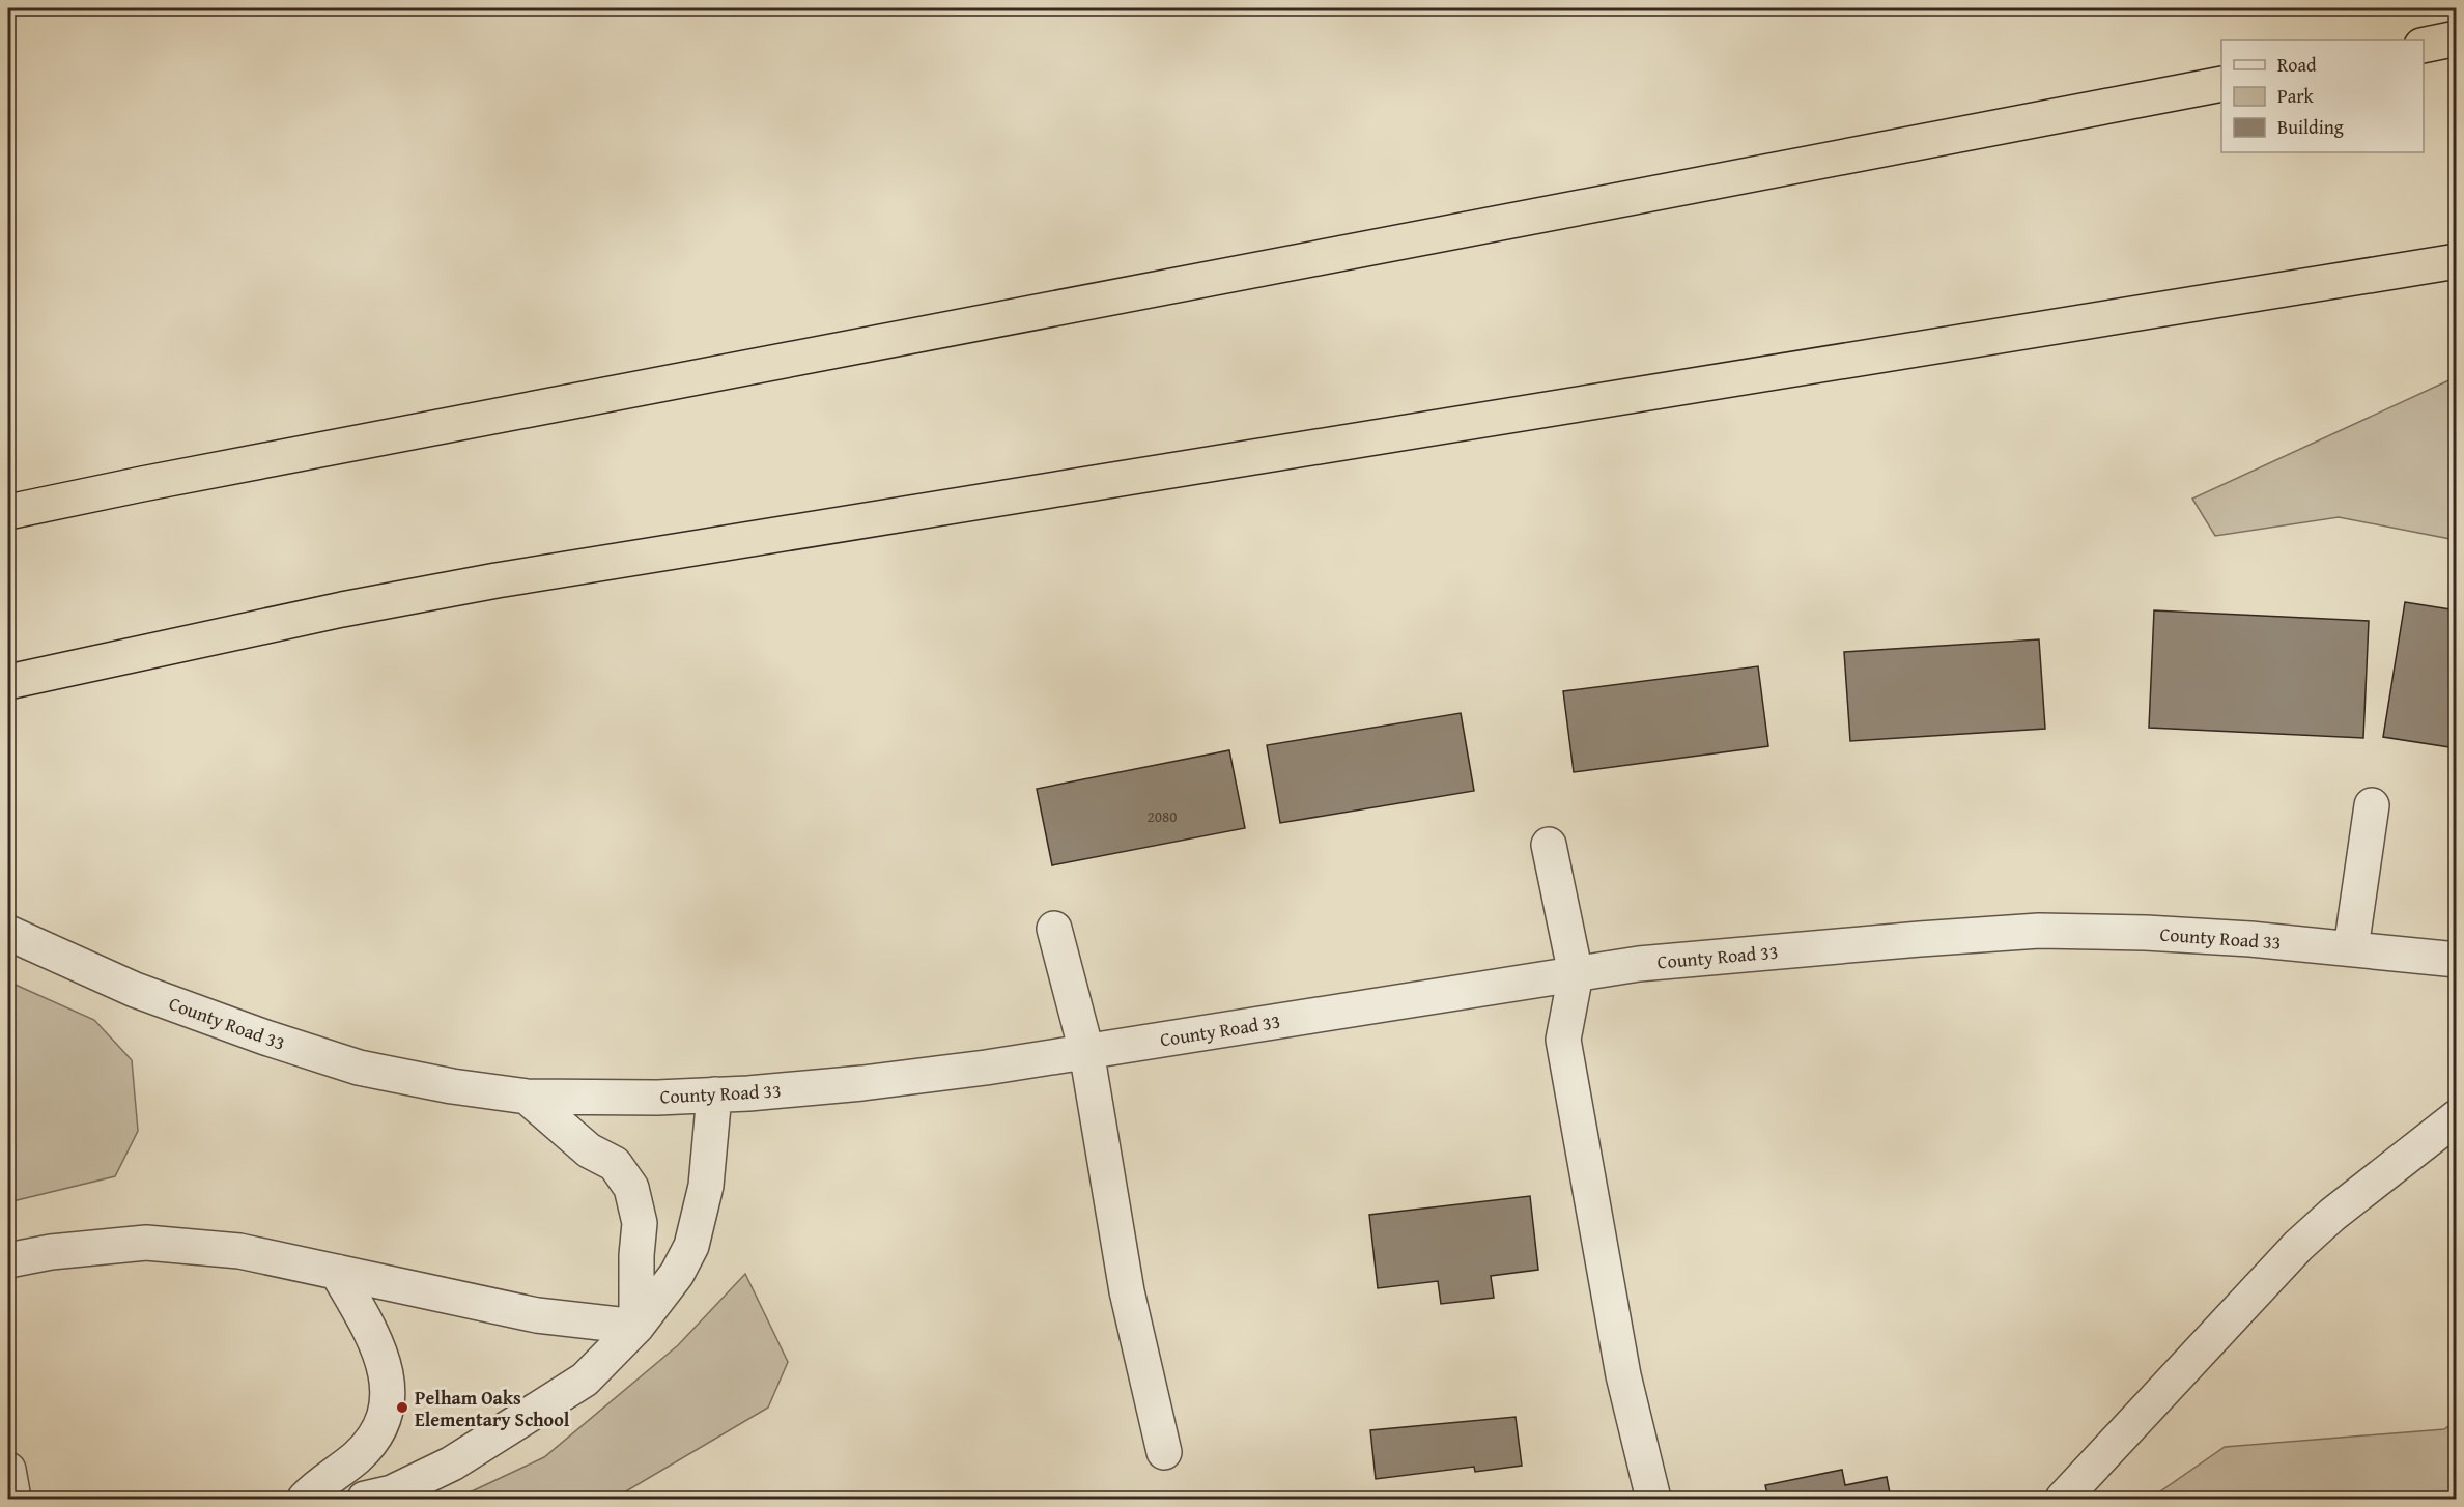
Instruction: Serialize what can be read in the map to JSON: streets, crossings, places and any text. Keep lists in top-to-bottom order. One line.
{"streets":{"street":["County Road 33"]},"places":["Pelham Oaks Elementary School"],"house_numbers":["2080"],"legend":["Road","Park","Building"]}
